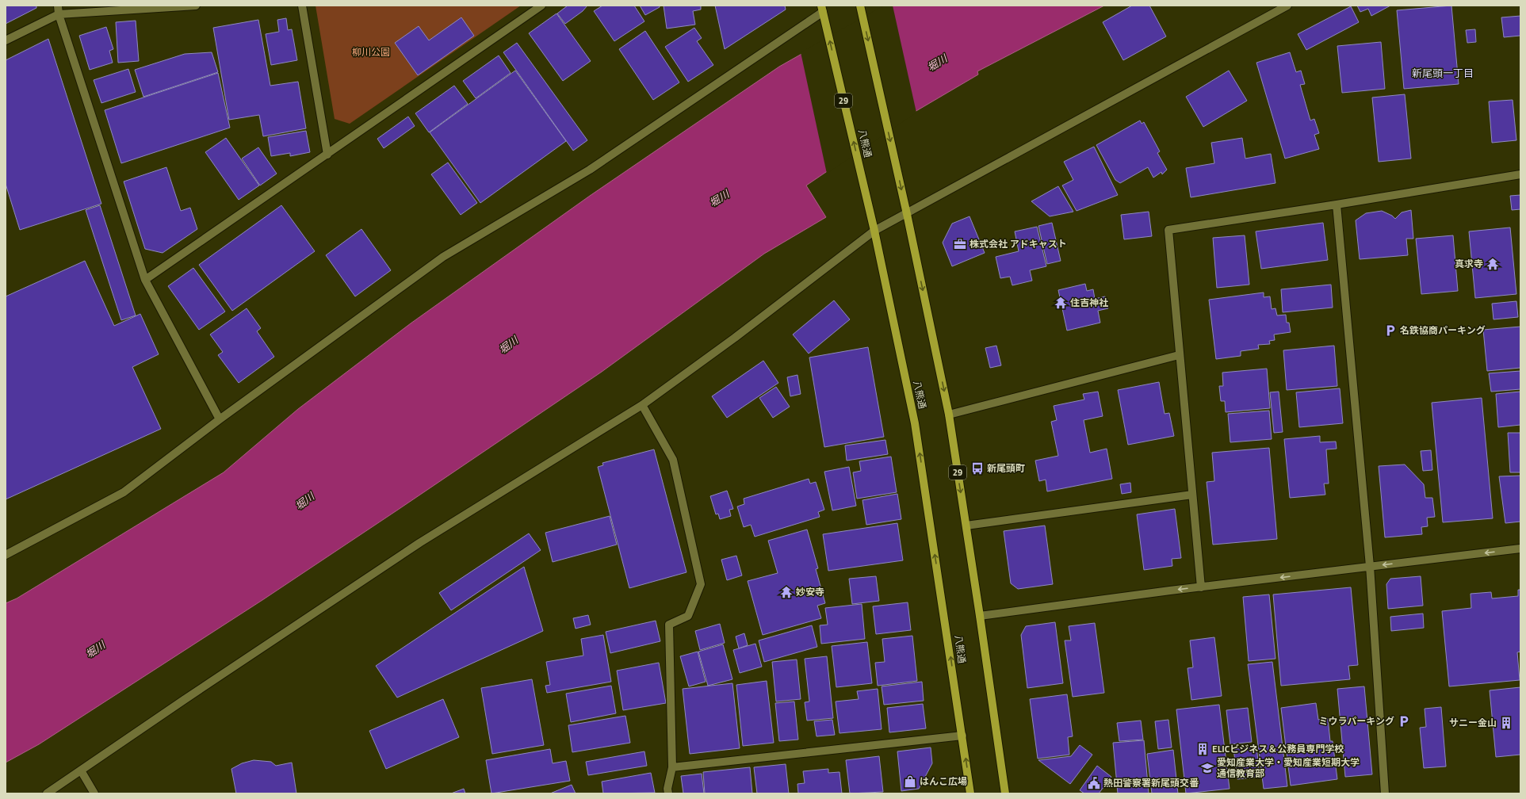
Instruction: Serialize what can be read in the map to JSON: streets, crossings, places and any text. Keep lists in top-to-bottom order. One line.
{"streets":{"main road":["29","八熊通"]},"districts":["新尾頭一丁目"],"water":["堀川"],"parks":["柳川公園"],"places":{"office":["株式会社 アドキャスト"],"temple":["真求寺","住吉神社","妙安寺"],"parking":["名鉄協商パーキング","ミウラパーキング"],"bus stop":["新尾頭町"],"building":["サニー金山","ELICビジネス＆公務員専門学校"],"school or university":["愛知産業大学・愛知産業短期大学 通信教育部"],"shop":["はんこ広場"],"public building":["熱田警察署新尾頭交番"]}}
